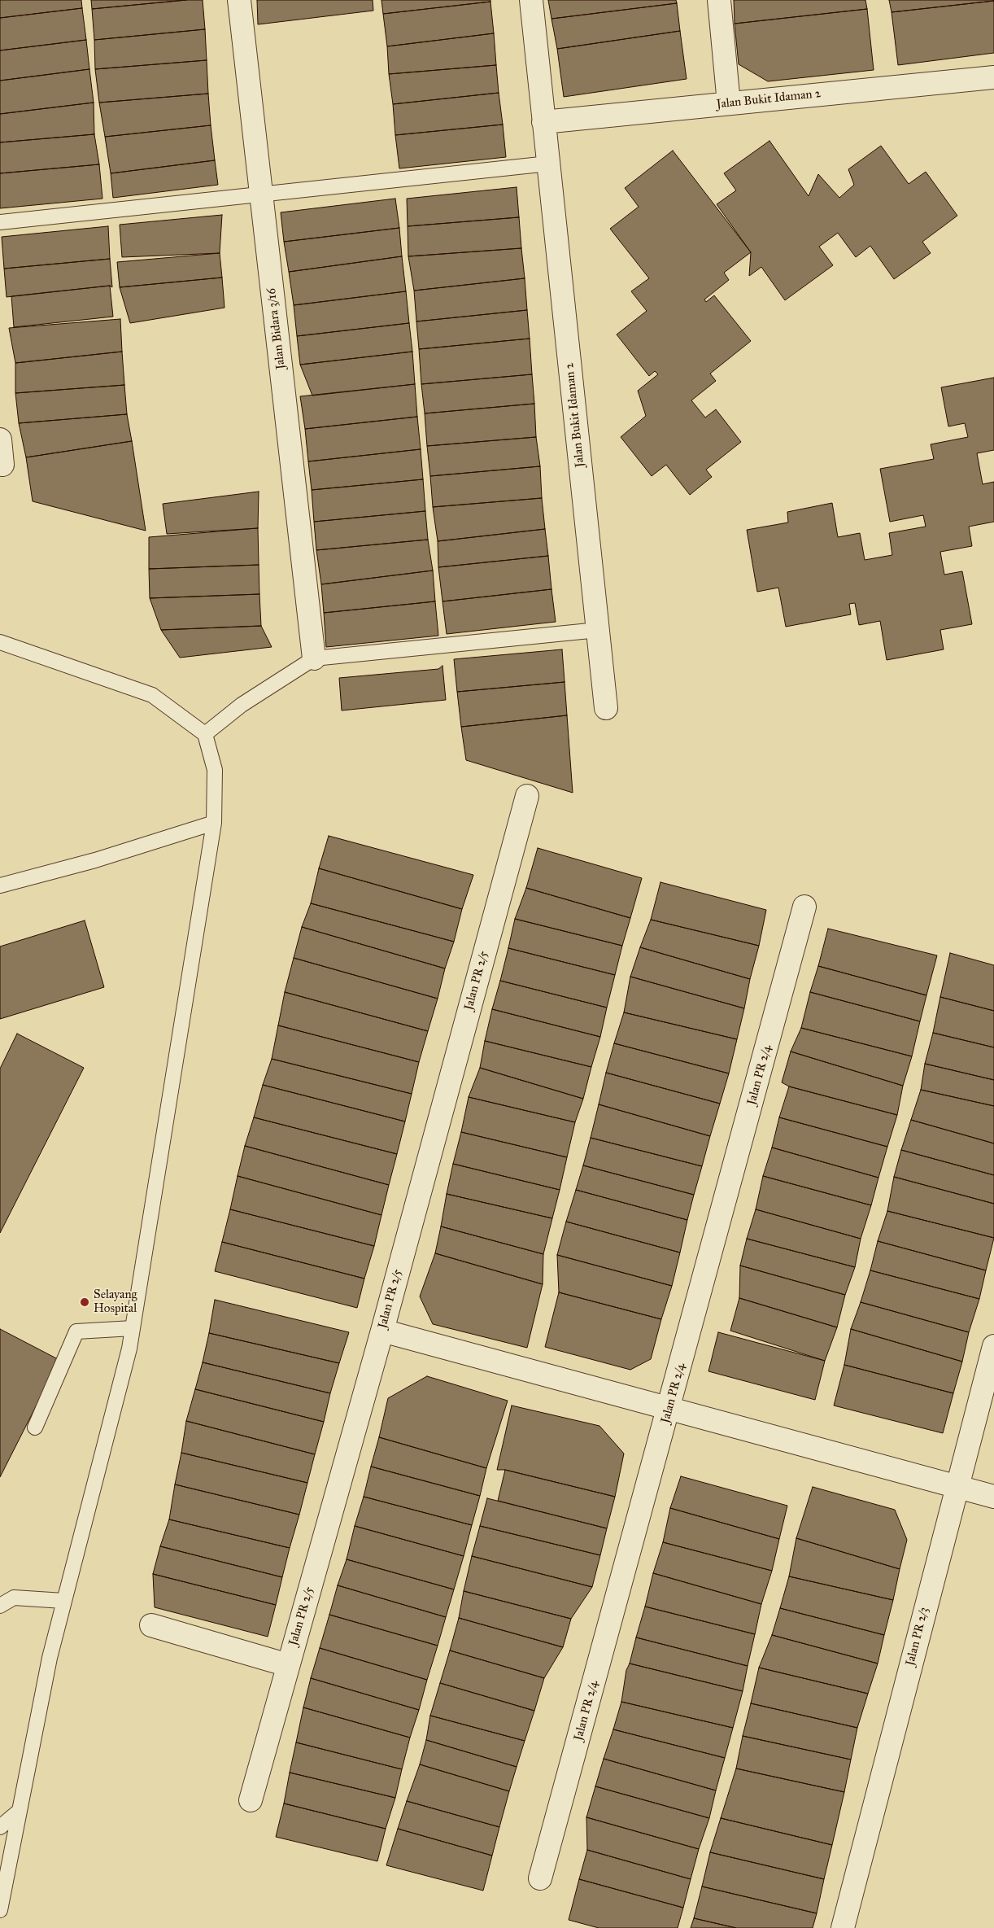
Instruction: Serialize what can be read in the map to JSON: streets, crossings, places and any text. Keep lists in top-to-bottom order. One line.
{"streets":{"street":["Jalan Bukit Idaman 2","Jalan Bidara 3/16","Jalan PR 2/5","Jalan PR 2/4","Jalan PR 2/3"]},"places":["Selayang Hospital"]}
